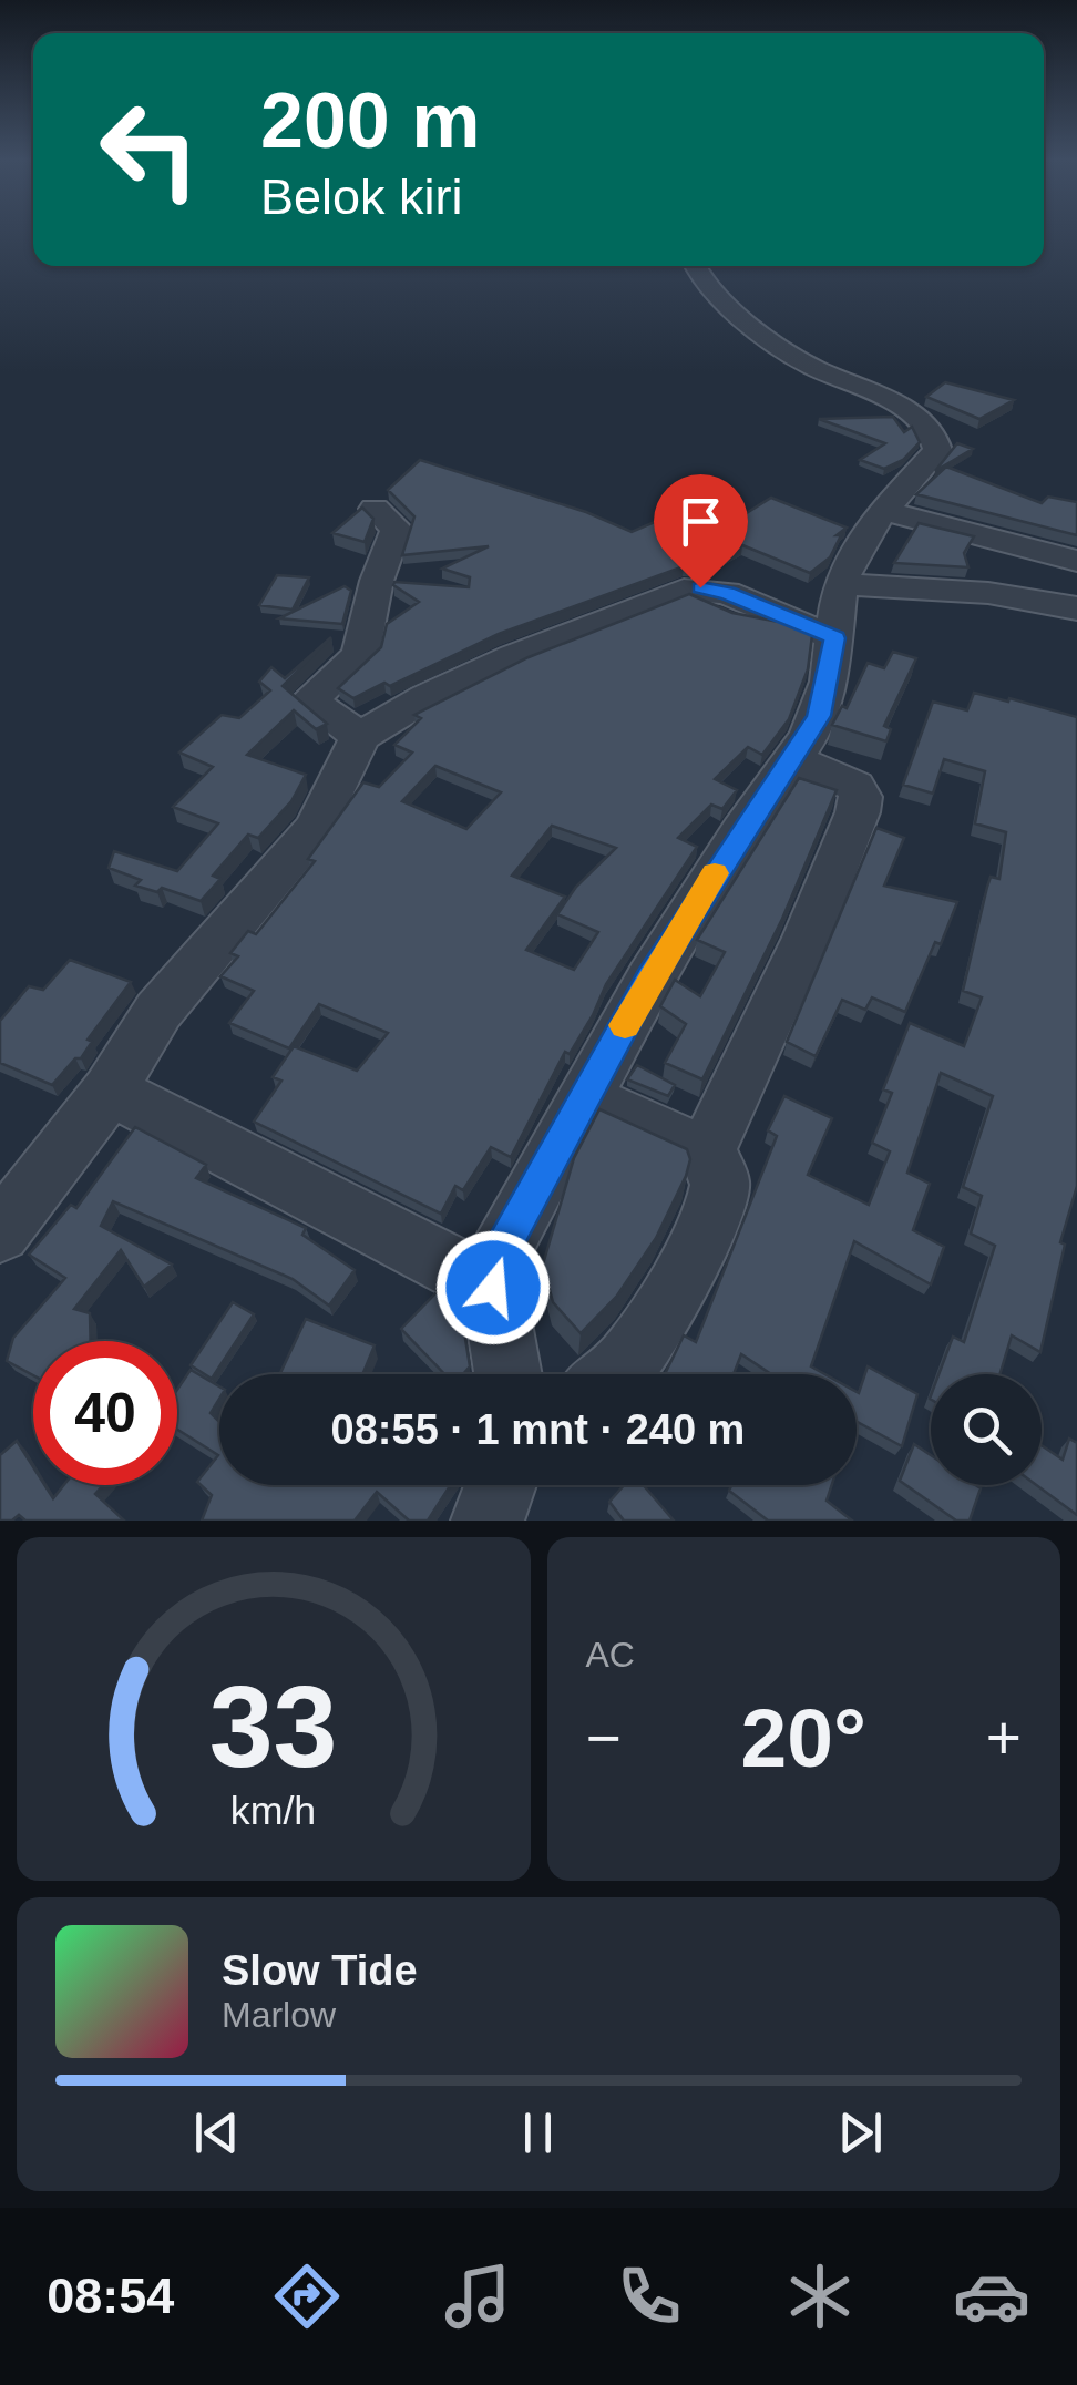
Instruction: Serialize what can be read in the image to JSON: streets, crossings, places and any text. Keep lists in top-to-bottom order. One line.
{"page":{"turn":["200 m","Belok kiri"],"limit":"40","trip":"08:55 · 1 mnt · 240 m","tile":"AC","heat":["−","20°","+"],"song":["Slow Tide","Marlow"],"tabs":"08:54","gauge":["33","km/h"]}}
